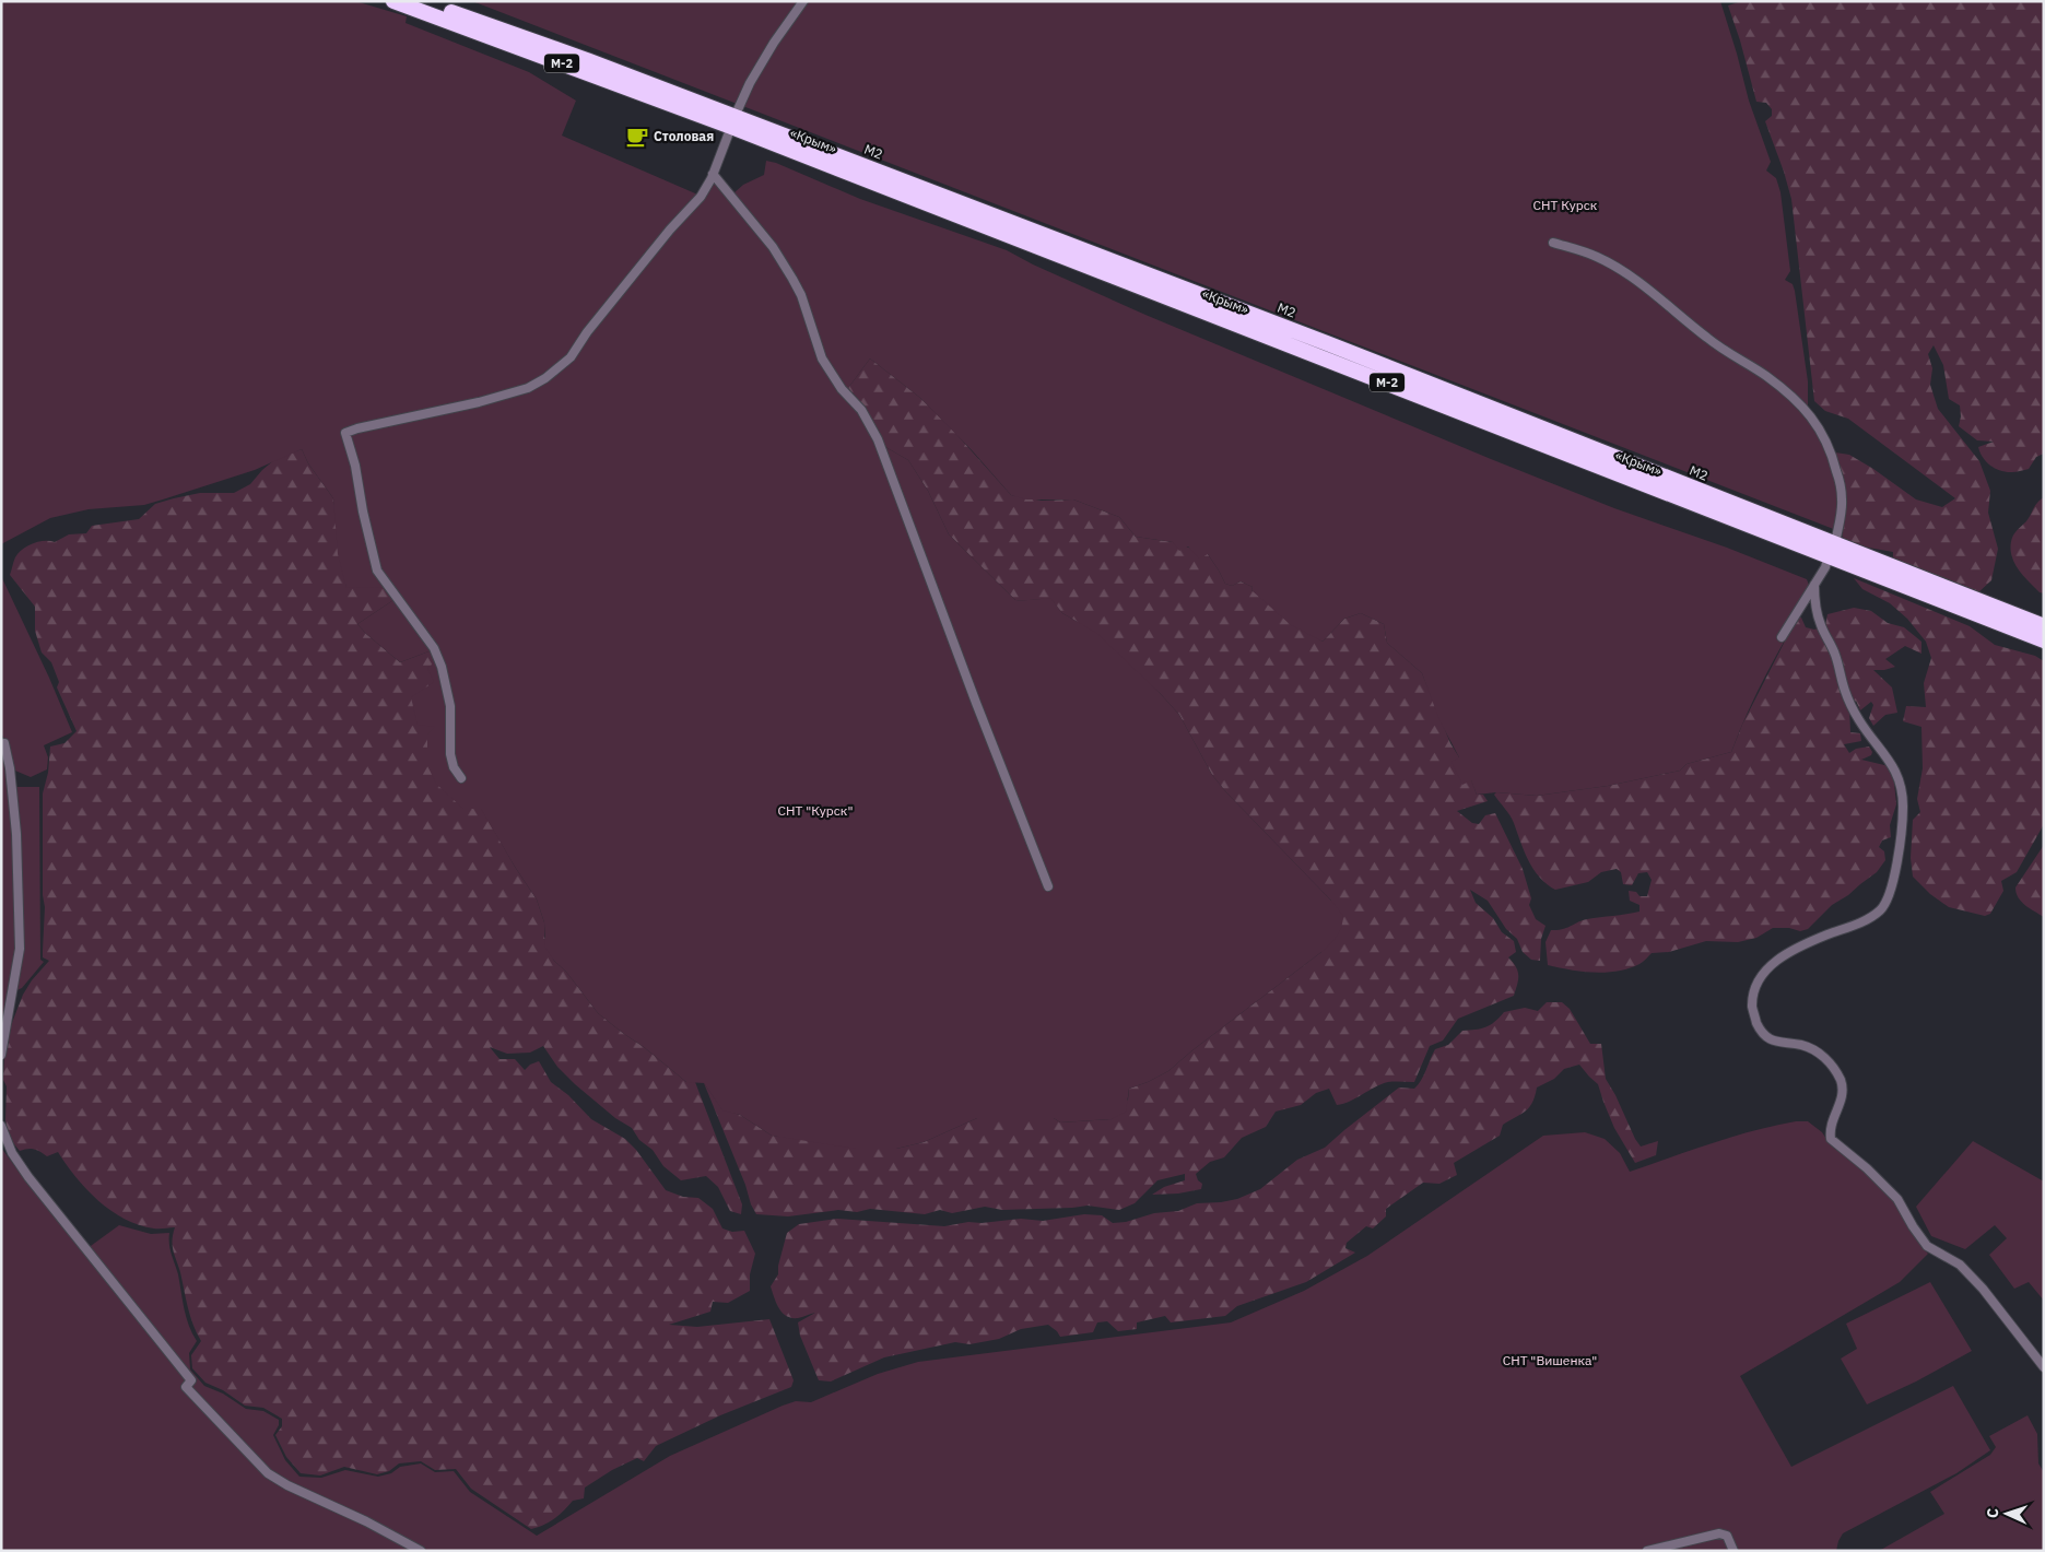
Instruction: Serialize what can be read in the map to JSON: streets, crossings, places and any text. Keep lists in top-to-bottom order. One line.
{"streets":{"highway":["М-2","«Крым»"]},"parks":["СНТ Курск","СНТ \"Курск\"","СНТ \"Вишенка\""],"places":{"cafe":["Столовая"]},"north":"left"}
